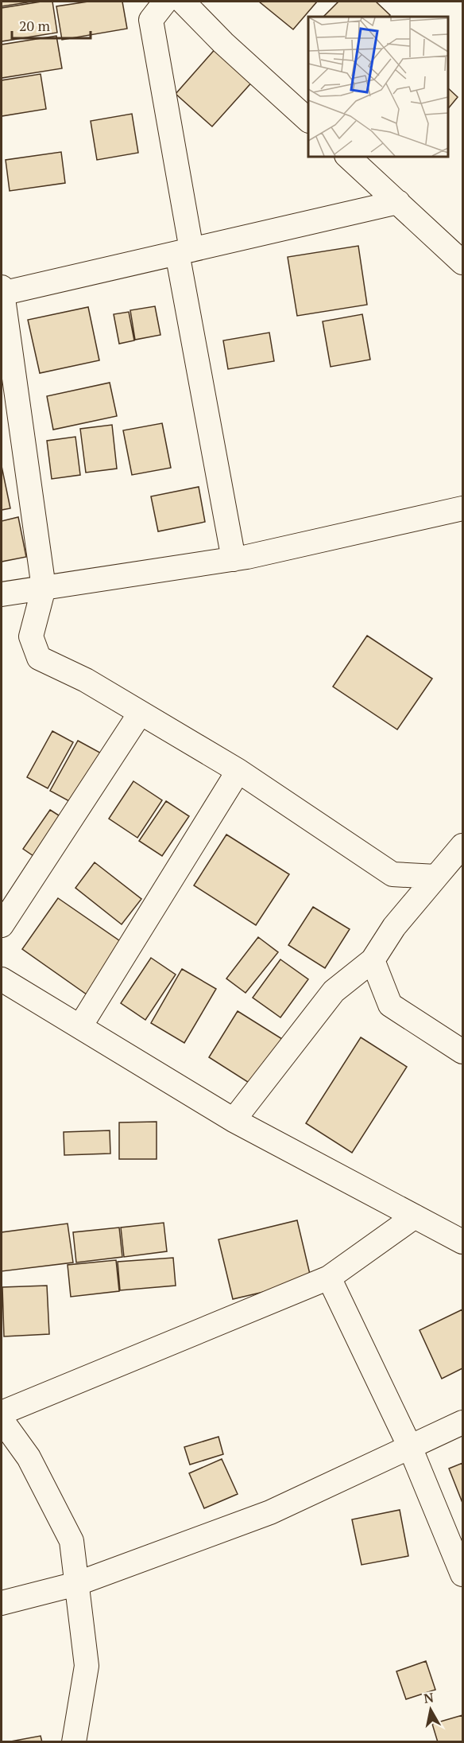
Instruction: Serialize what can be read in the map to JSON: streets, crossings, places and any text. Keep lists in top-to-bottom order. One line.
{"scale_bar":"20 m","north":"top"}
